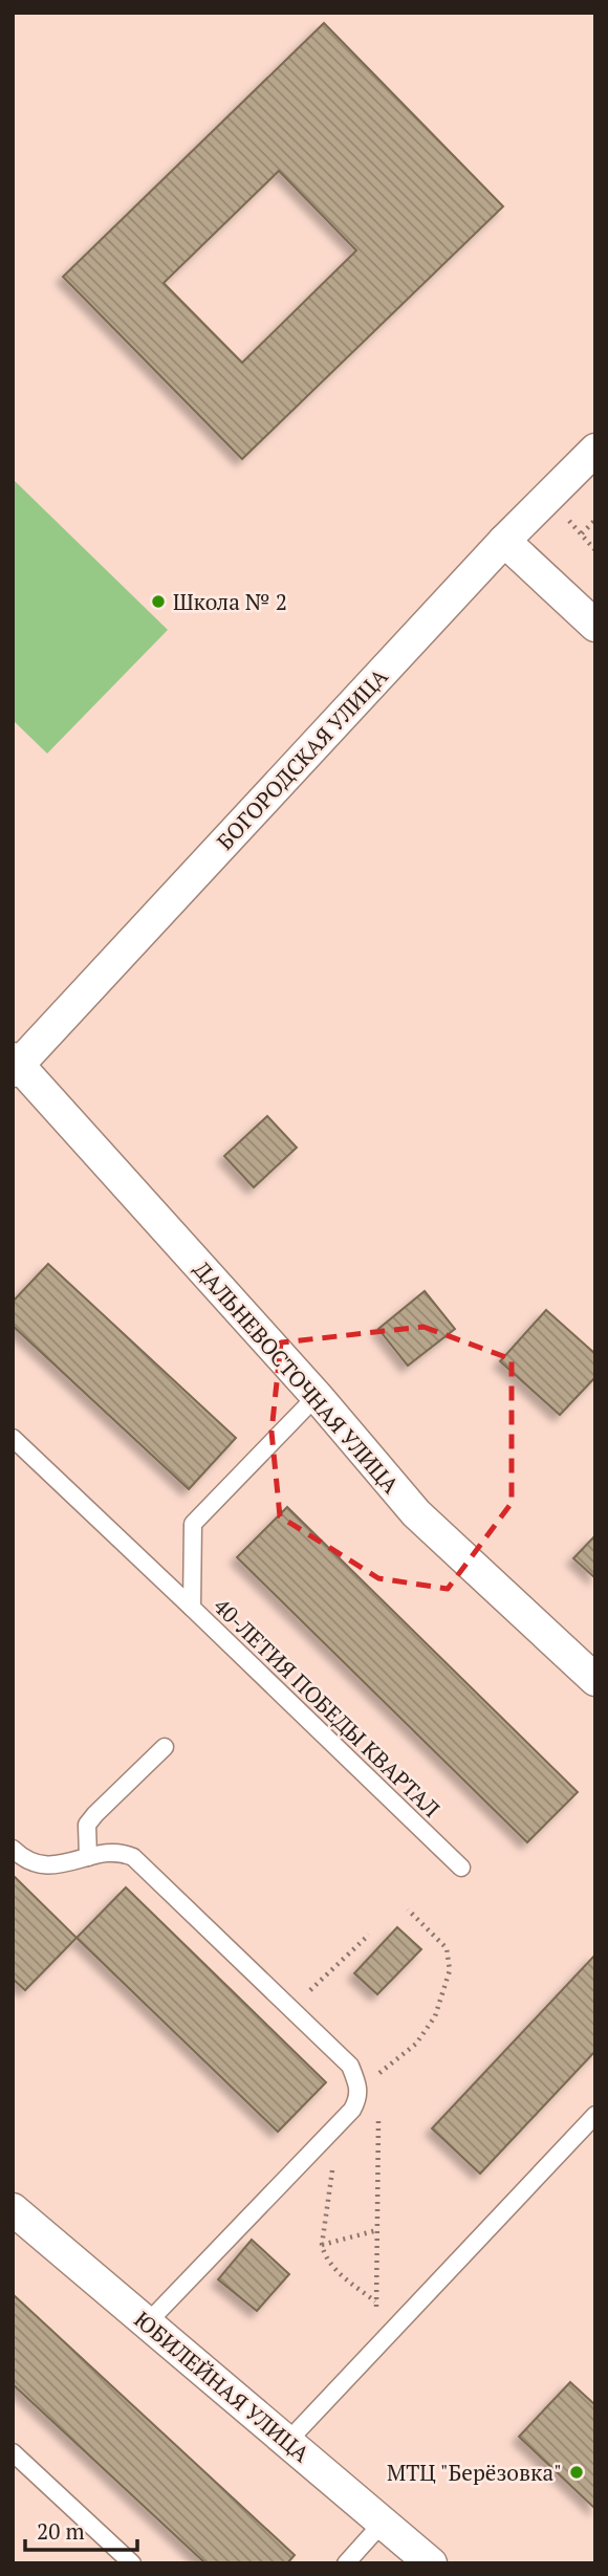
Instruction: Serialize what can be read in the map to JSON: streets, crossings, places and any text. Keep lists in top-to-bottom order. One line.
{"streets":{"street":["БОГОРОДСКАЯ УЛИЦА","ДАЛЬНЕВОСТОЧНАЯ УЛИЦА","ЮБИЛЕЙНАЯ УЛИЦА"],"lane":["40-ЛЕТИЯ ПОБЕДЫ КВАРТАЛ"]},"crossings":[["БОГОРОДСКАЯ УЛИЦА","ДАЛЬНЕВОСТОЧНАЯ УЛИЦА"],["ДАЛЬНЕВОСТОЧНАЯ УЛИЦА","40-ЛЕТИЯ ПОБЕДЫ КВАРТАЛ"]],"places":["Школа № 2","МТЦ \"Берёзовка\""],"scale_bar":"20 m"}
